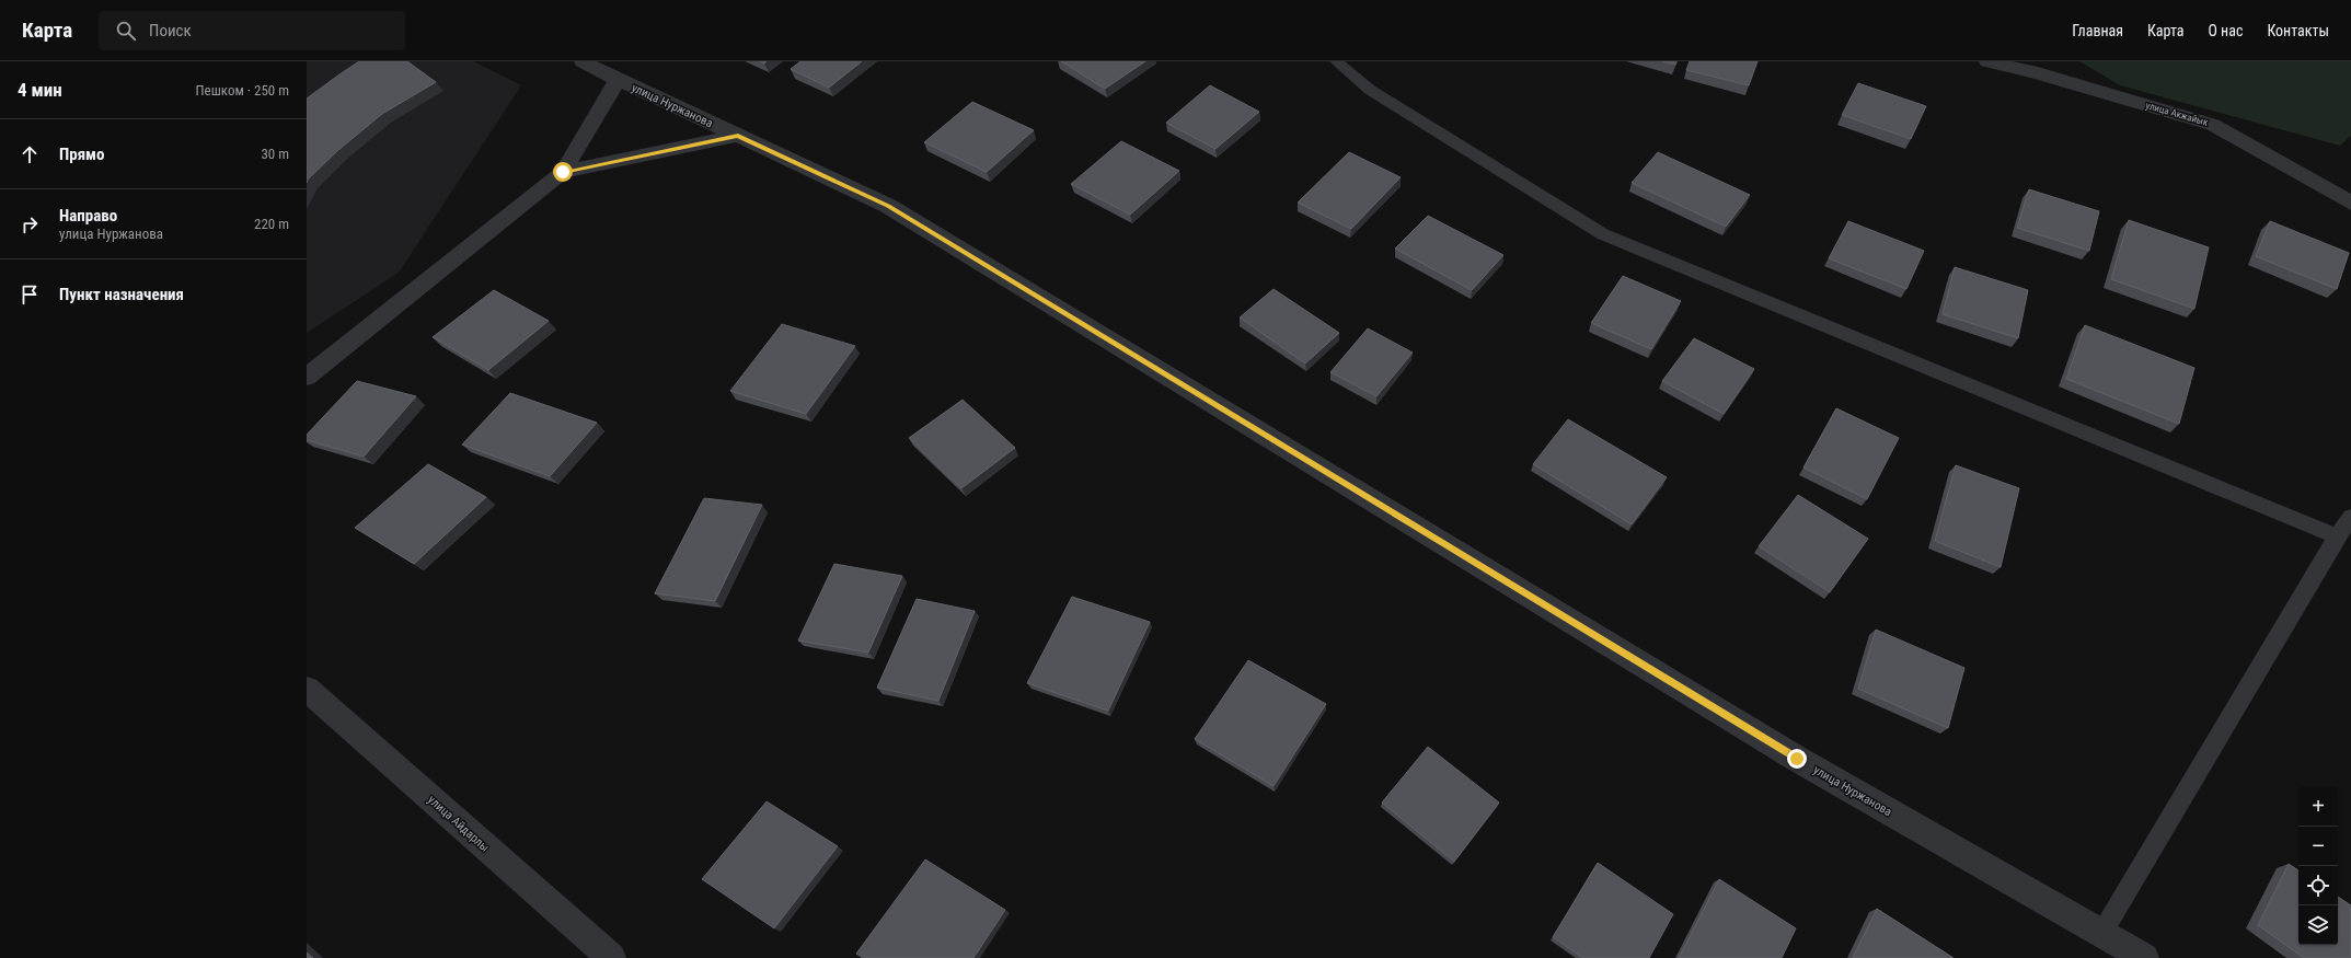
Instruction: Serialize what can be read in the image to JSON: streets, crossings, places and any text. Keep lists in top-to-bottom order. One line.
{"streets":{"street":["улица Нуржанова","улица Акжайык","улица Айдарлы"]},"page":{"header":"Карта","search":"Поиск","nav":["Главная","Карта","О нас","Контакты"],"heading":["4 мин","Пешком · 250 m"],"list":[["Прямо","30 m"],["Направо","улица Нуржанова","220 m"],"Пункт назначения"],"map_buttons":["+","−"]}}
